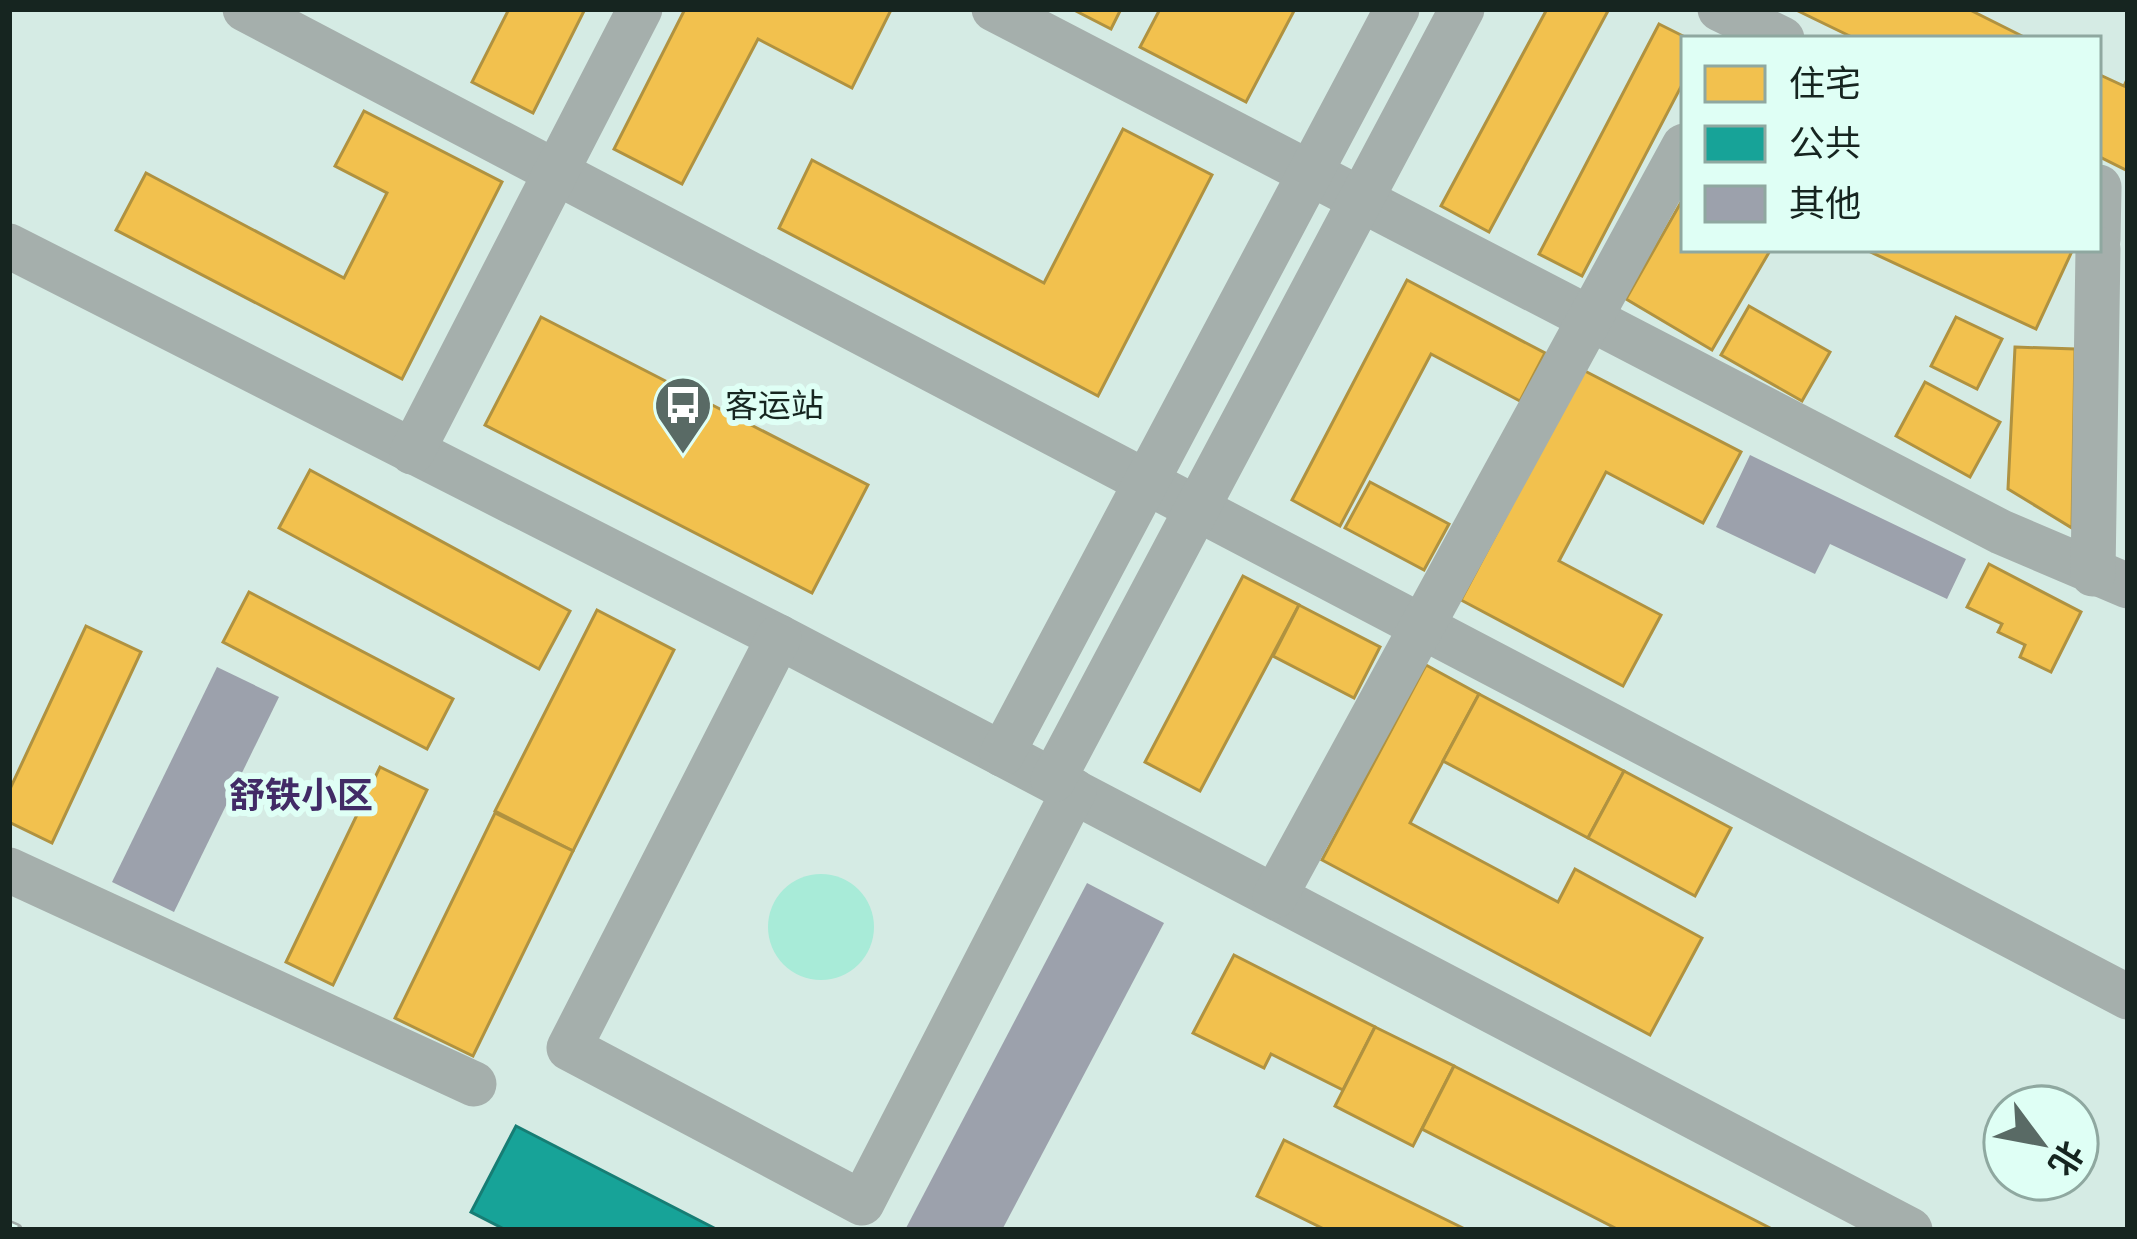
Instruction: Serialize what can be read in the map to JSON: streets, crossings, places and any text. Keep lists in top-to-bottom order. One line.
{"districts":["舒铁小区"],"places":{"bus stop":["客运站"]},"legend":["住宅","公共","其他"],"north":"bottom right"}
